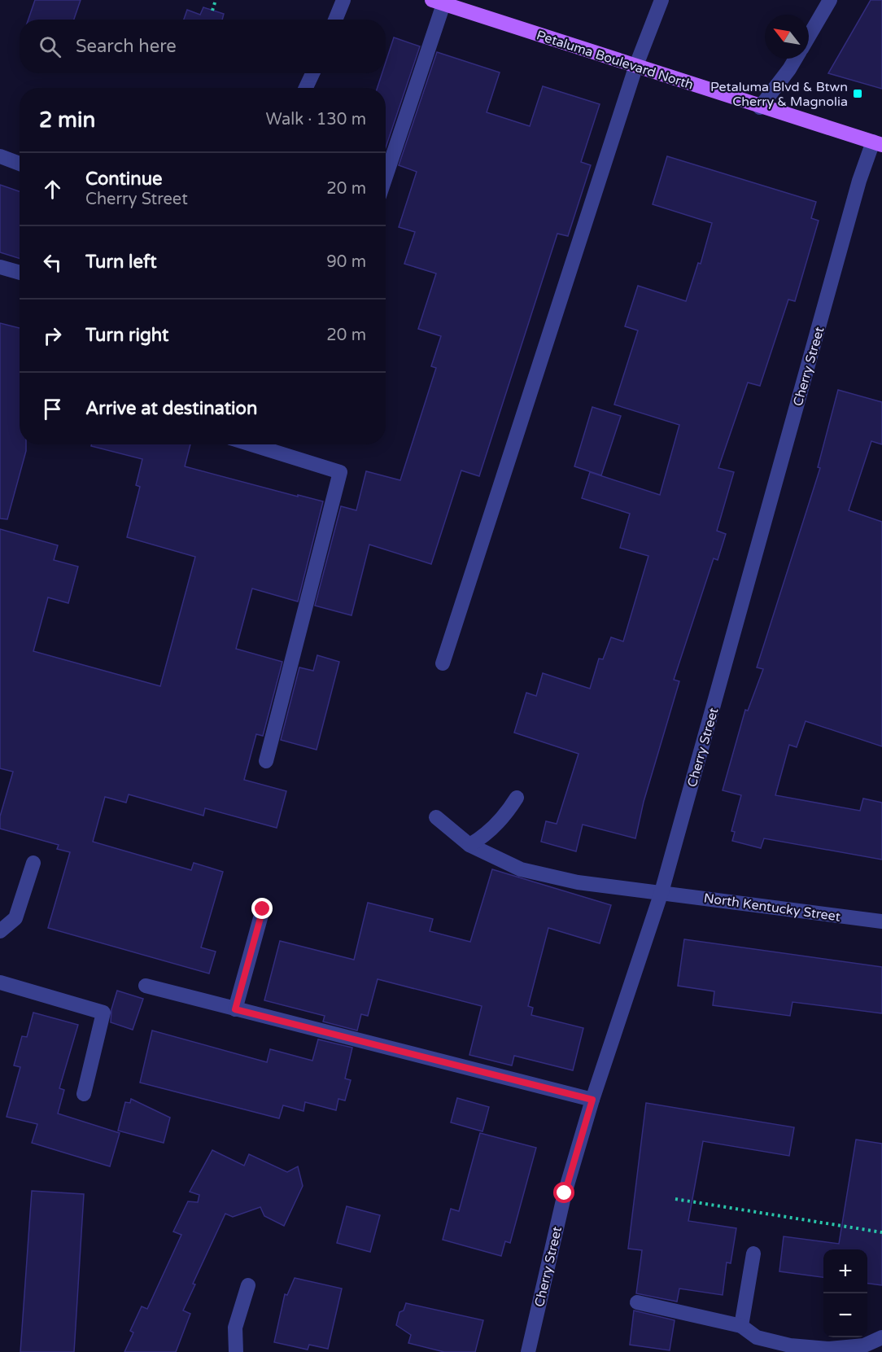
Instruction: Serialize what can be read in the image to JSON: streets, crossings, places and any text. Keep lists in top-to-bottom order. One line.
{"streets":{"main road":["Petaluma Boulevard North"],"street":["Cherry Street","North Kentucky Street"]},"crossings":[["Petaluma Boulevard North","Cherry Street"],["Cherry Street","North Kentucky Street"]],"places":{"transit":["Petaluma Blvd & Btwn Cherry & Magnolia"]},"north":"top left","page":{"search":"Search here","heading":["2 min","Walk · 130 m"],"list":[["Continue","Cherry Street","20 m"],["Turn left","90 m"],["Turn right","20 m"],"Arrive at destination"],"map_buttons":["+","−"]}}
